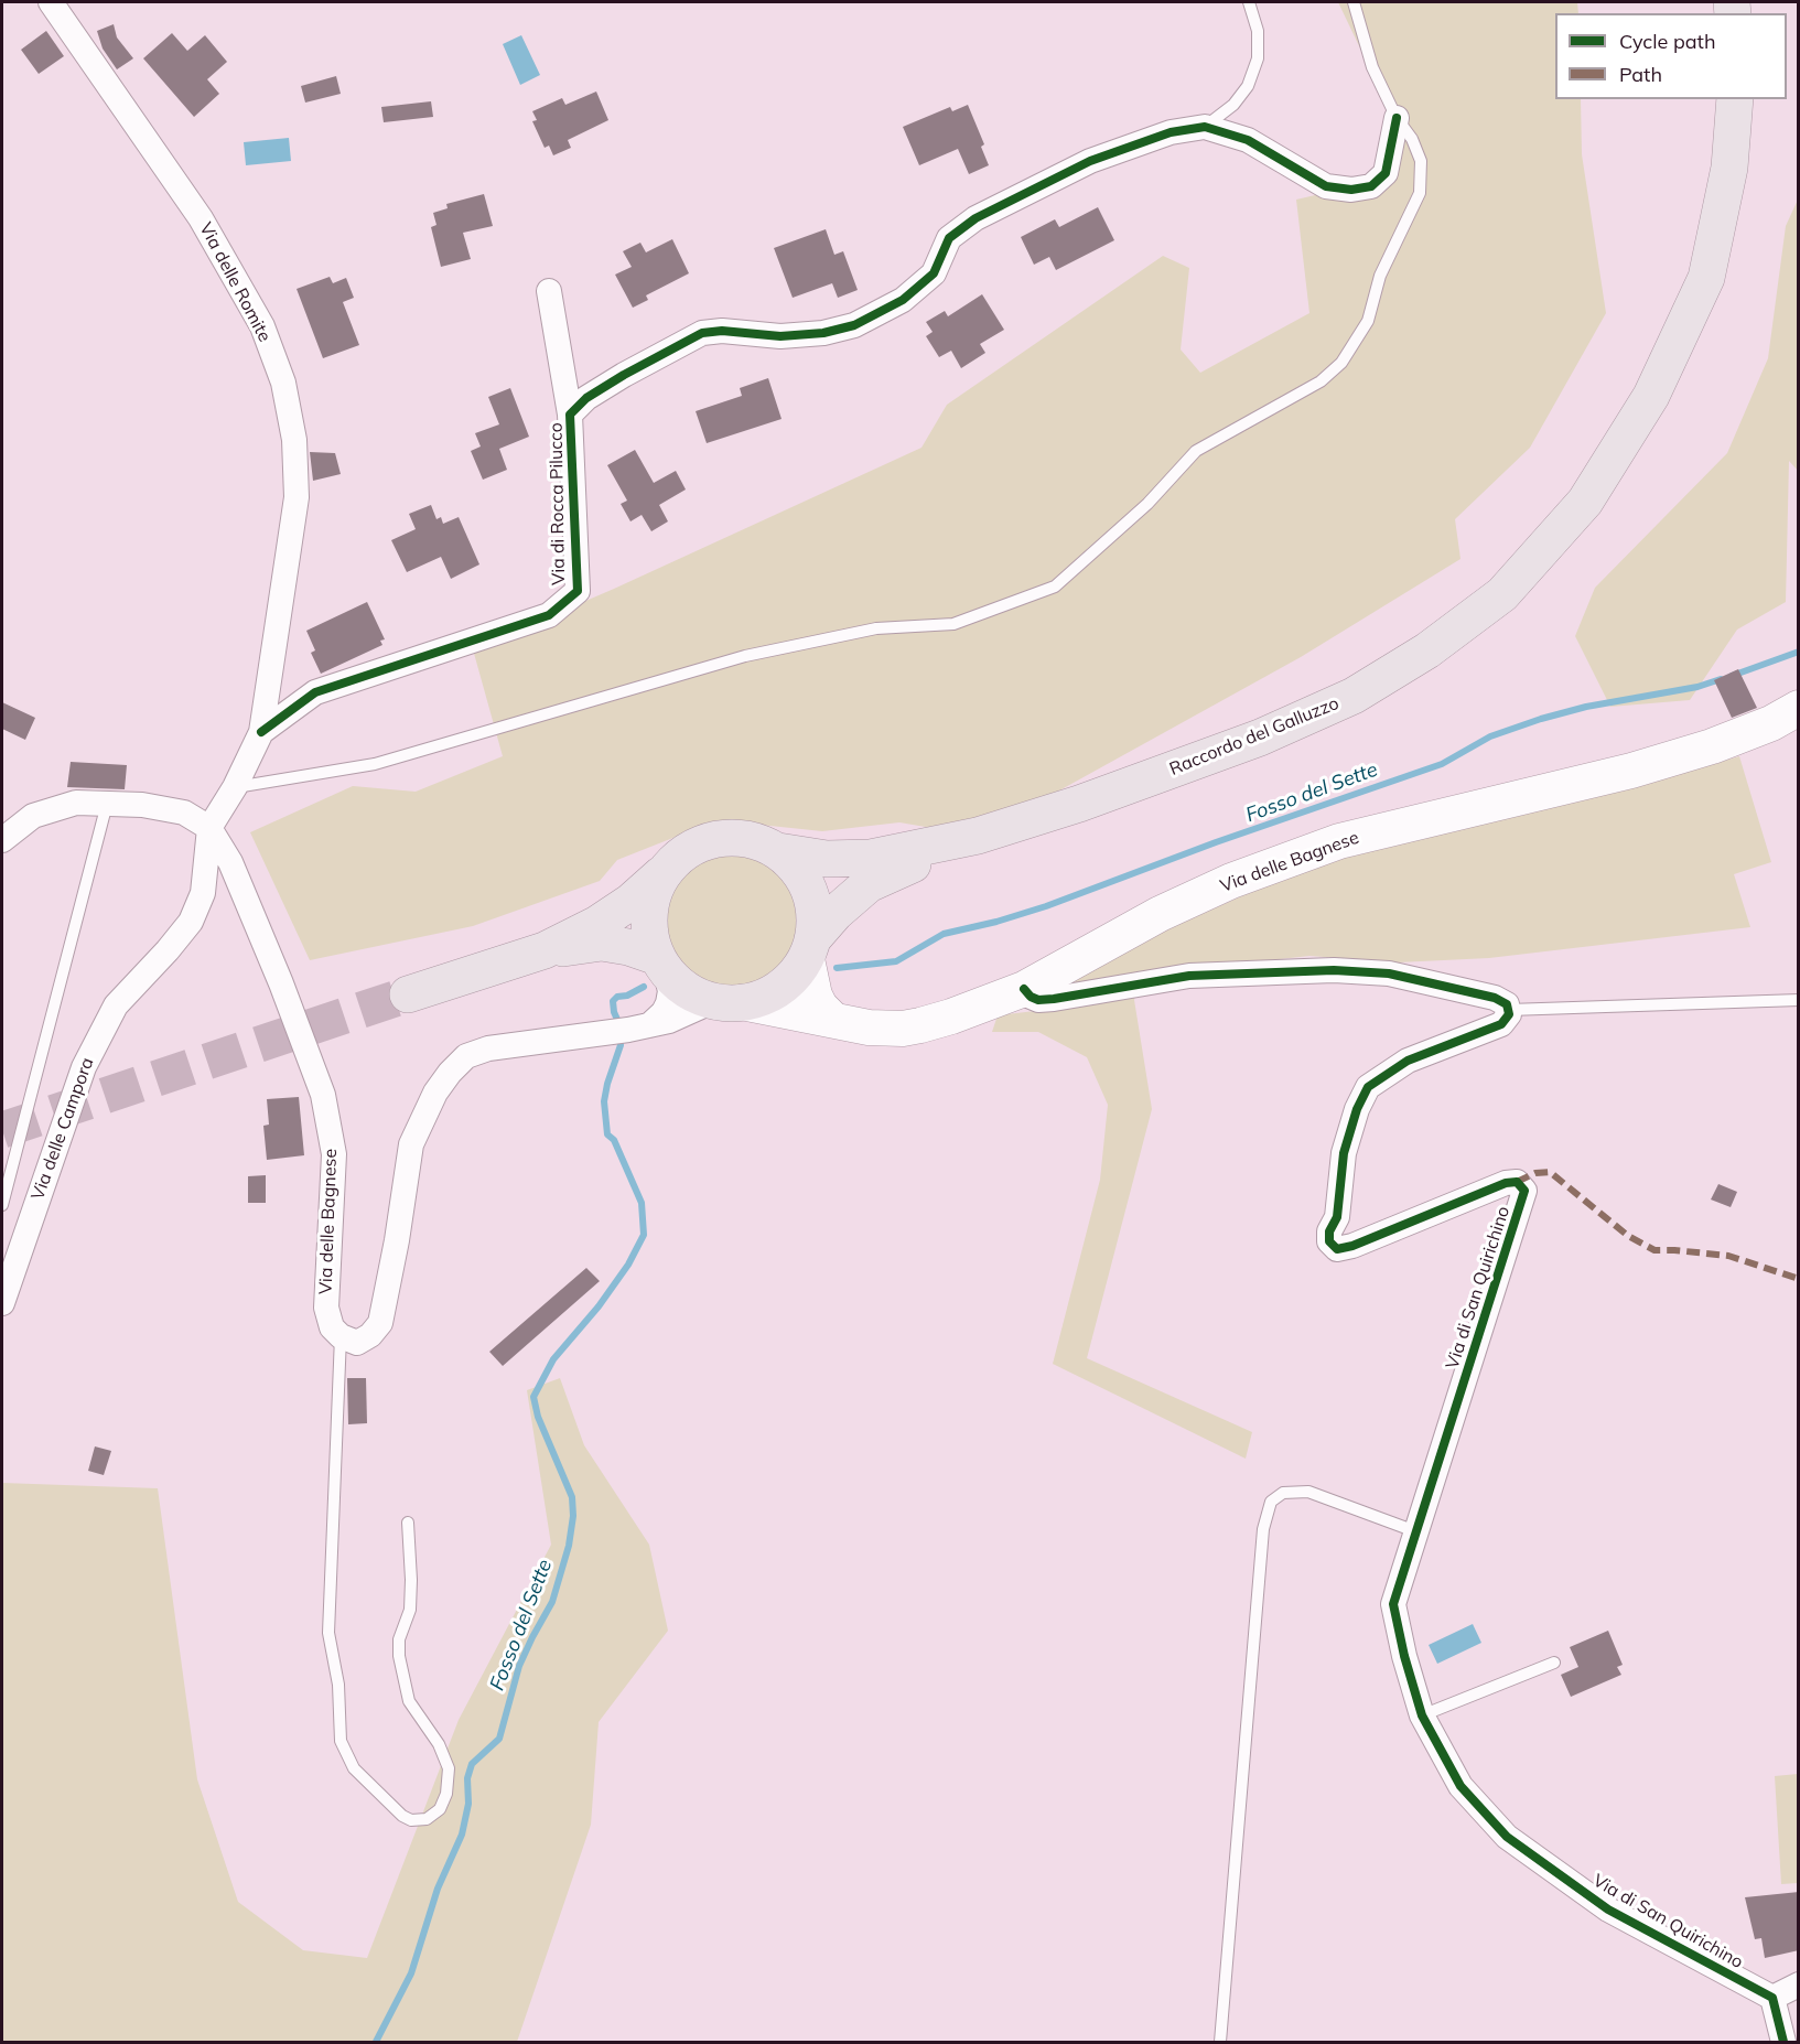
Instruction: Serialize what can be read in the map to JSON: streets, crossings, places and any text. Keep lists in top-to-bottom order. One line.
{"streets":{"main road":["Raccordo del Galluzzo","Via delle Bagnese"],"street":["Via delle Romite","Via di Rocca Pilucco","Via delle Campora","Via di San Quirichino"]},"crossings":[["Via delle Romite","Via di Rocca Pilucco"],["Via delle Romite","Via delle Bagnese"],["Via delle Romite","Via delle Campora"],["Raccordo del Galluzzo","Via delle Bagnese"],["Via delle Bagnese","Via delle Campora"]],"water":["Fosso del Sette"],"legend":["Cycle path","Path"]}
